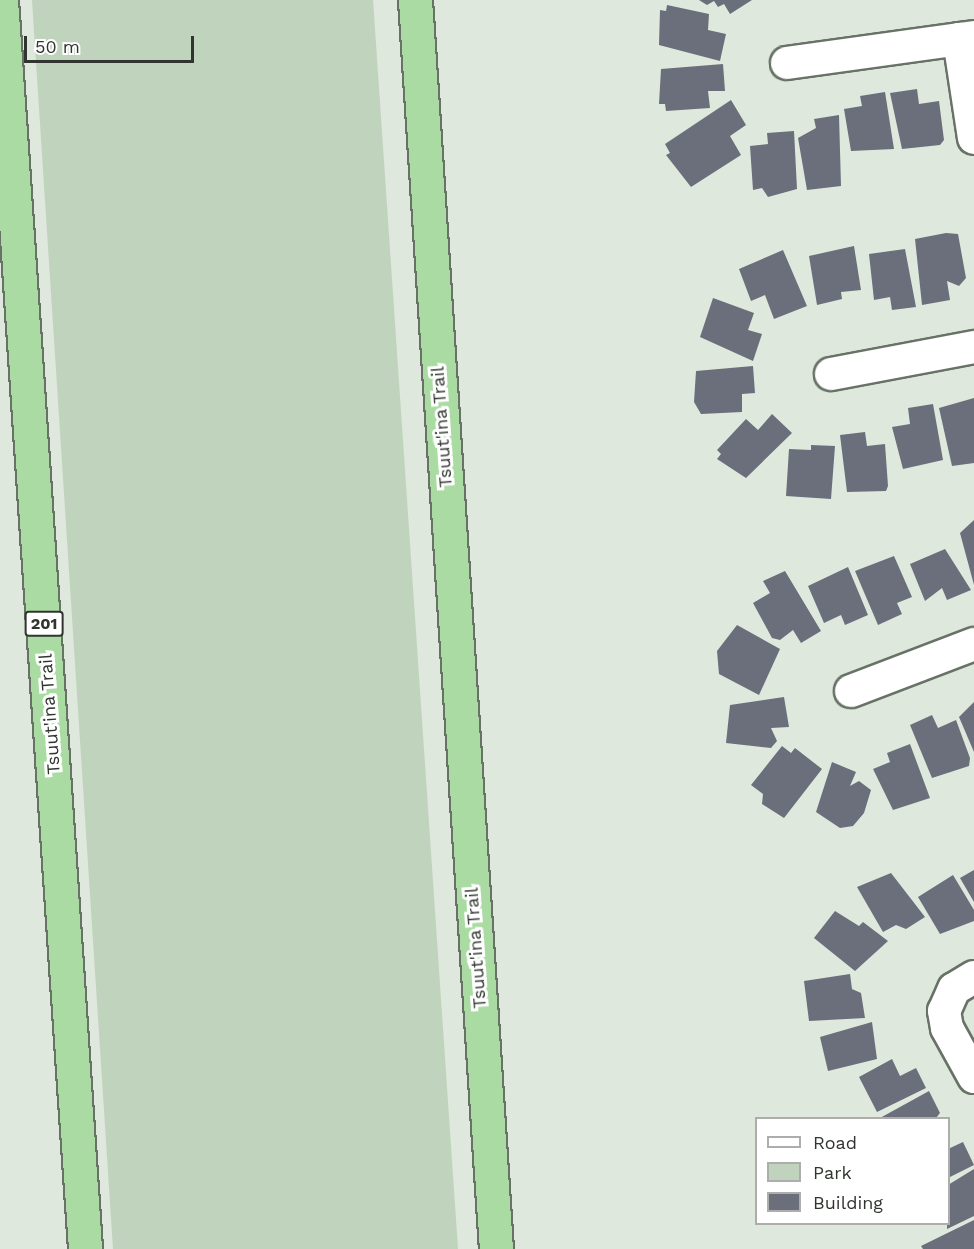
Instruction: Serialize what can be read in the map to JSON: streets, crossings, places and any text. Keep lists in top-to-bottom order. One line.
{"streets":{"highway":["Tsuut'ina Trail","201"]},"legend":["Road","Park","Building"],"scale_bar":"50 m"}
